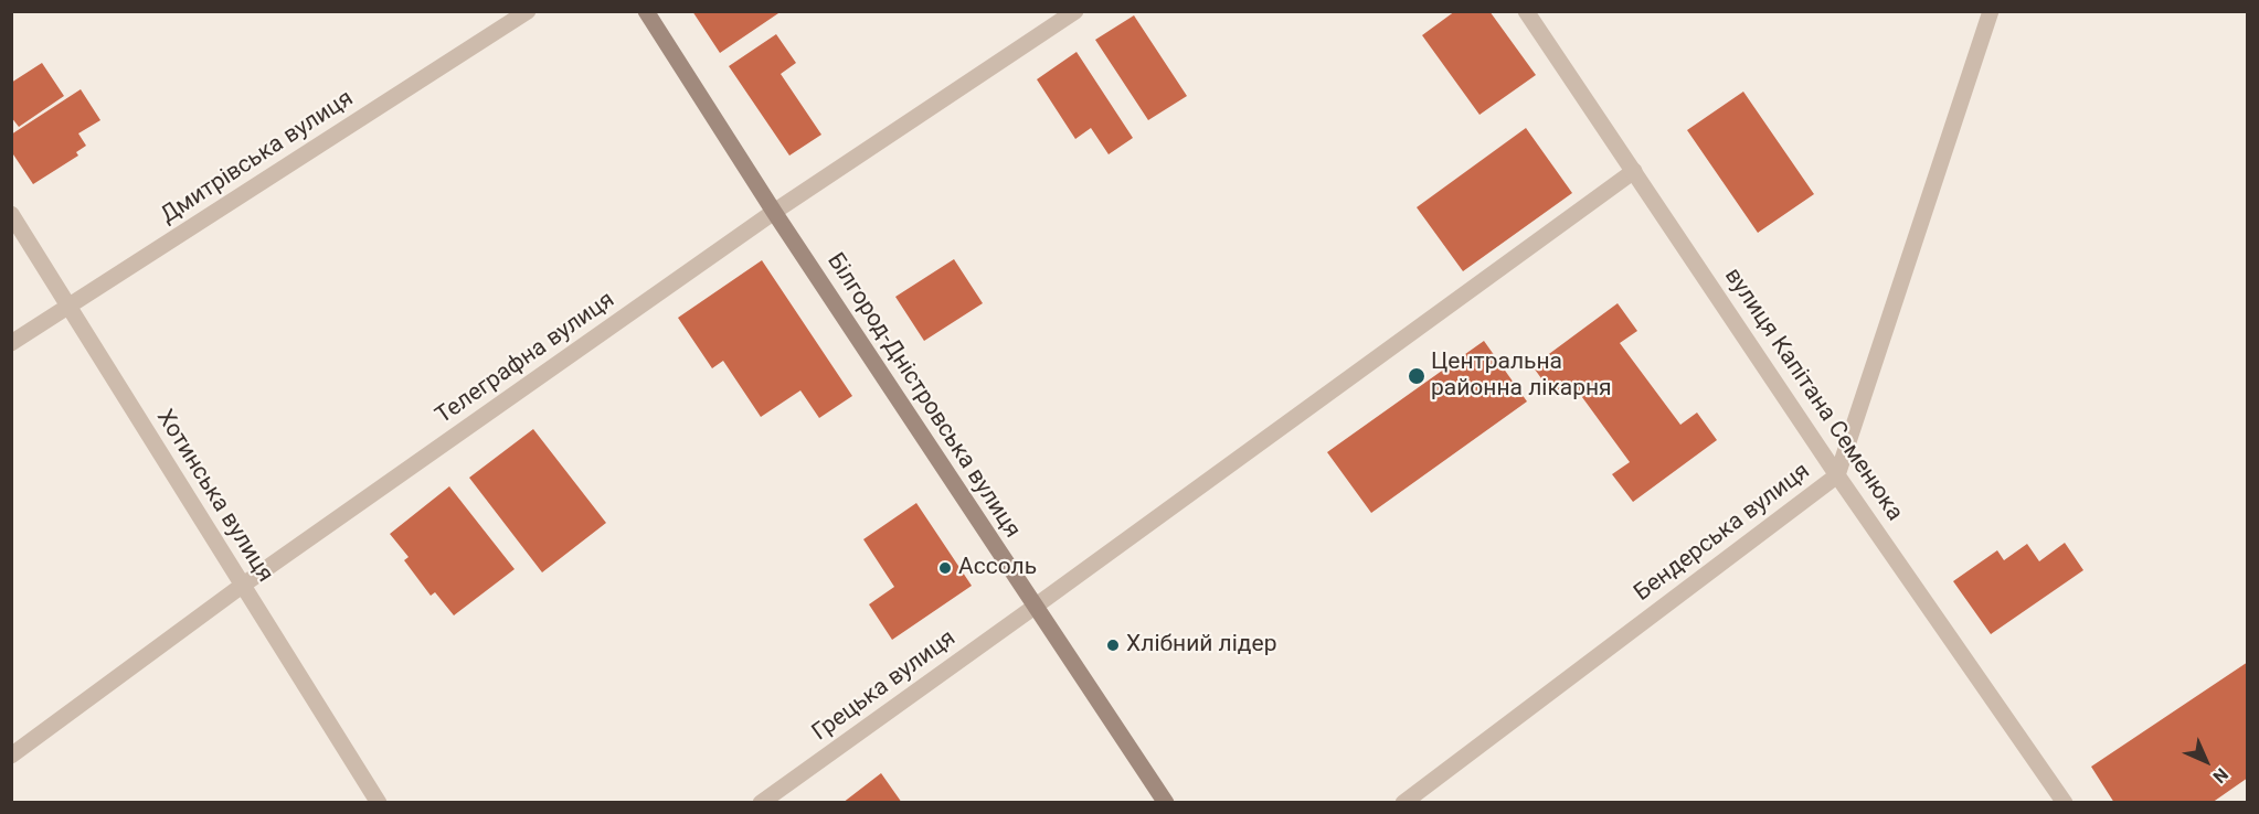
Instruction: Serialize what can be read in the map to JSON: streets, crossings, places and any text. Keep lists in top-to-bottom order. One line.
{"streets":{"main road":["Білгород-Дністровська вулиця"],"street":["Дмитрівська вулиця","Телеграфна вулиця","вулиця Капітана Семенюка","Хотинська вулиця","Бендерська вулиця","Грецька вулиця"]},"crossings":[["Дмитрівська вулиця","Хотинська вулиця"],["Телеграфна вулиця","Білгород-Дністровська вулиця"],["Телеграфна вулиця","Хотинська вулиця"],["вулиця Капітана Семенюка","Бендерська вулиця"],["вулиця Капітана Семенюка","Грецька вулиця"],["Білгород-Дністровська вулиця","Грецька вулиця"]],"places":["Центральна районна лікарня","Ассоль","Хлібний лідер"],"north":"bottom right"}
